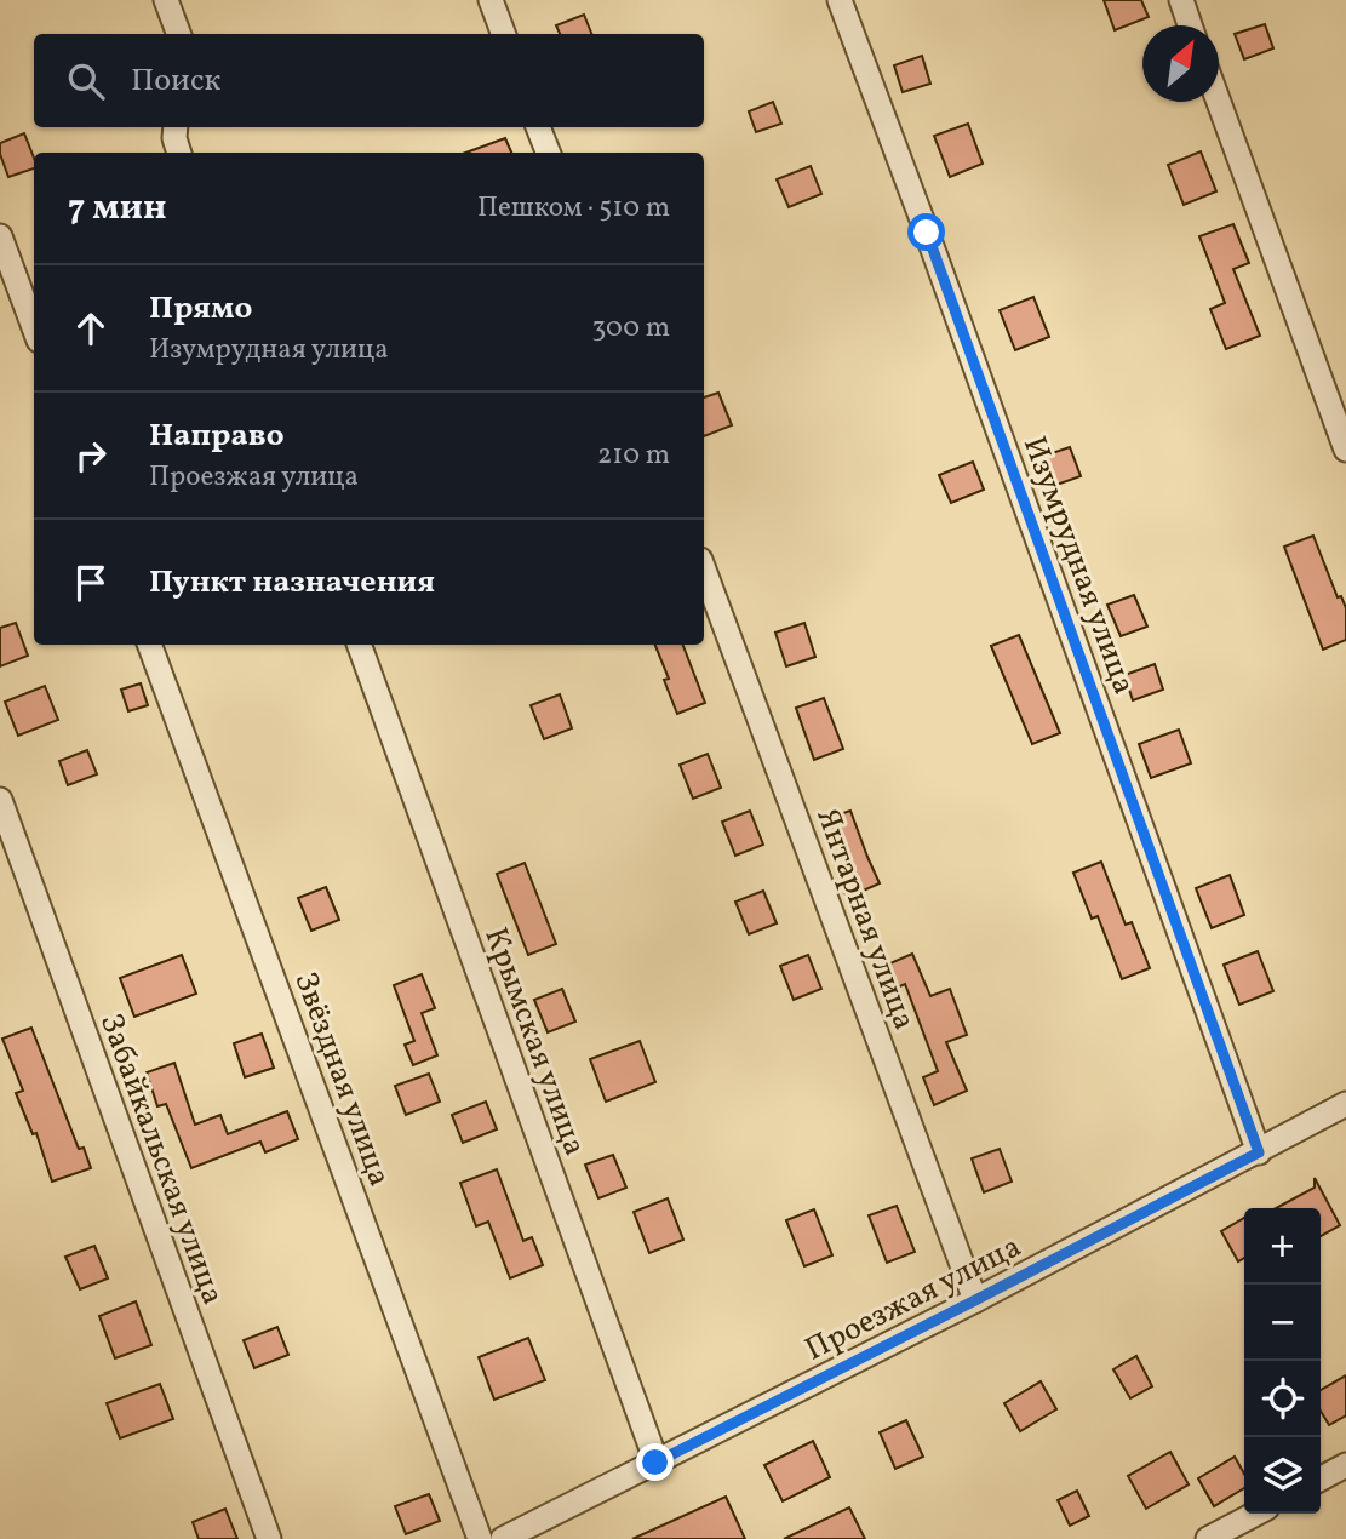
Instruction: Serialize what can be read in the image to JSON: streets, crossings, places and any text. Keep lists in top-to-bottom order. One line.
{"streets":{"street":["Изумрудная улица","Янтарная улица","Крымская улица","Звёздная улица","Забайкальская улица","Проезжая улица"]},"crossings":[["Изумрудная улица","Проезжая улица"],["Янтарная улица","Проезжая улица"],["Крымская улица","Проезжая улица"]],"north":"top right","page":{"search":"Поиск","heading":["7 мин","Пешком · 510 m"],"list":[["Прямо","Изумрудная улица","300 m"],["Направо","Проезжая улица","210 m"],"Пункт назначения"],"map_buttons":["+","−"]}}
